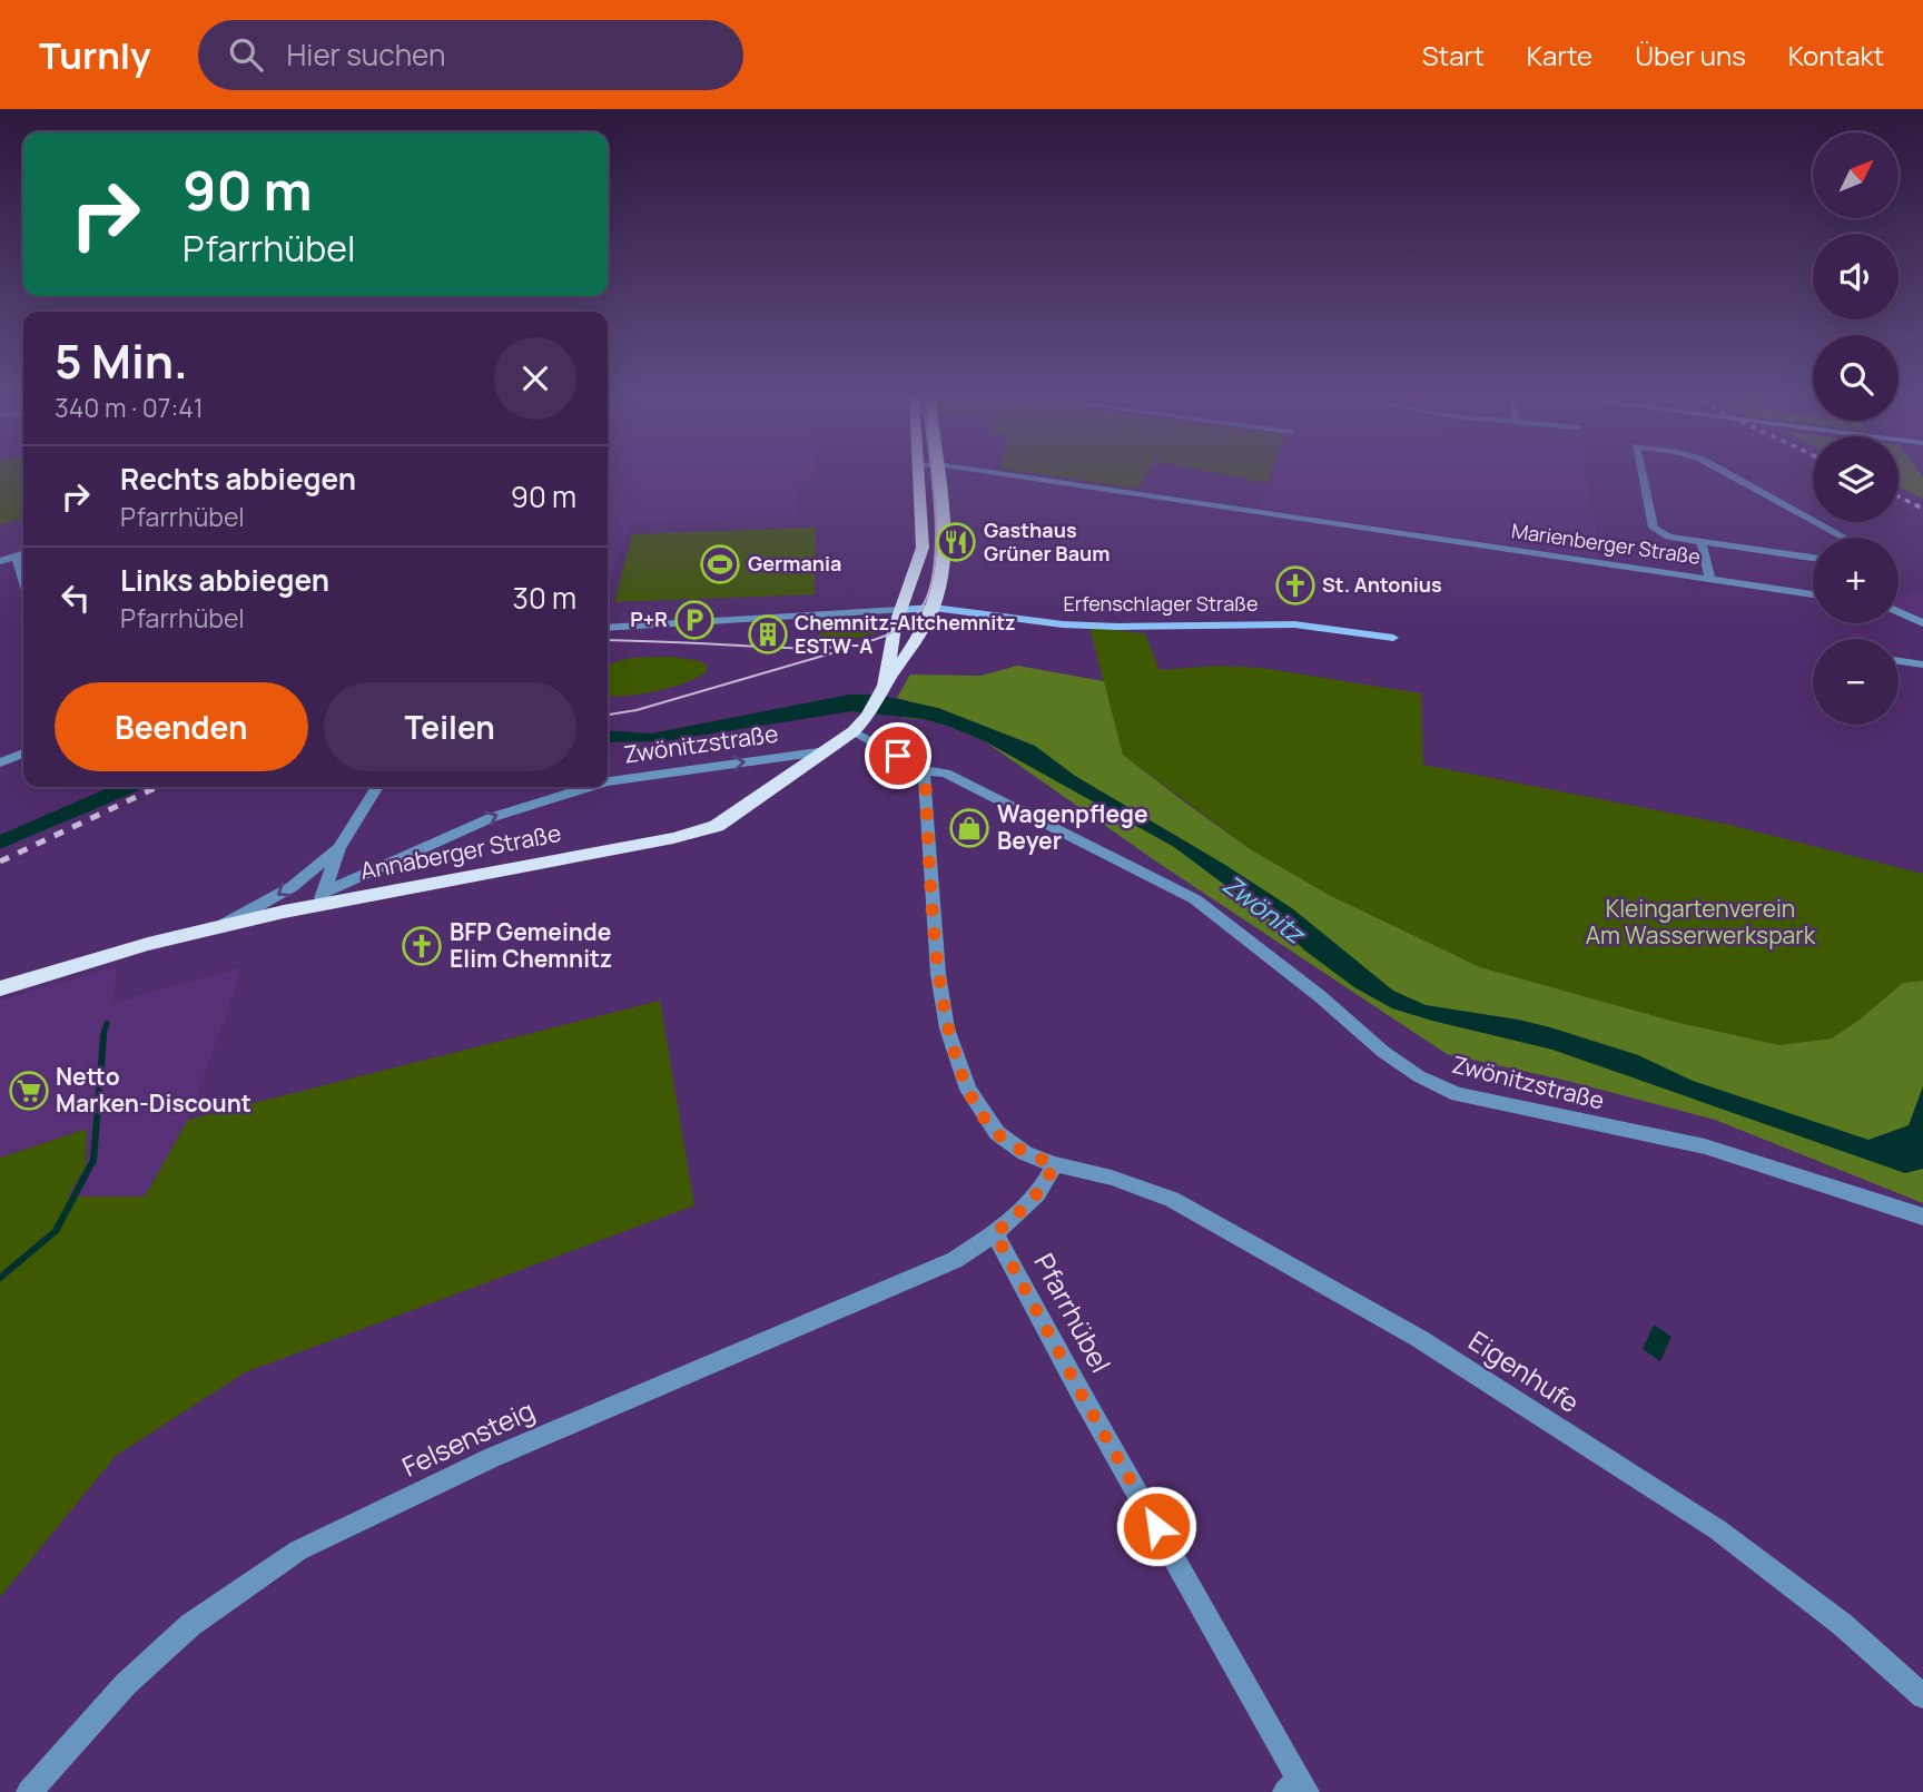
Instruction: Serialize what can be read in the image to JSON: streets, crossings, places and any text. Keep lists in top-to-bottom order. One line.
{"streets":{"main road":["Erfenschlager Straße","Annaberger Straße"],"street":["Marienberger Straße","Zwönitzstraße","Pfarrhübel","Eigenhufe","Felsensteig"]},"crossings":[["Erfenschlager Straße","Annaberger Straße"],["Zwönitzstraße","Annaberger Straße"],["Pfarrhübel","Felsensteig"]],"water":["Zwönitz"],"parks":["Kleingartenverein Am Wasserwerkspark"],"places":{"restaurant":["Gasthaus Grüner Baum"],"sports":["Germania"],"church":["St. Antonius","BFP Gemeinde Elim Chemnitz"],"parking":["P+R"],"building":["Chemnitz-Altchemnitz ESTW-A"],"shop":["Wagenpflege Beyer"],"supermarket":["Netto Marken-Discount"]},"north":"top right","page":{"header":"Turnly","search":"Hier suchen","nav":["Start","Karte","Über uns","Kontakt"],"map_buttons":["+","−"],"turn":["90 m","Pfarrhübel"],"heading":["5 Min.","340 m · 07:41"],"list":[{"name":"Rechts abbiegen","note":"Pfarrhübel","value":"90 m"},{"name":"Links abbiegen","note":"Pfarrhübel","value":"30 m"}],"buttons":["Beenden","Teilen"]}}
